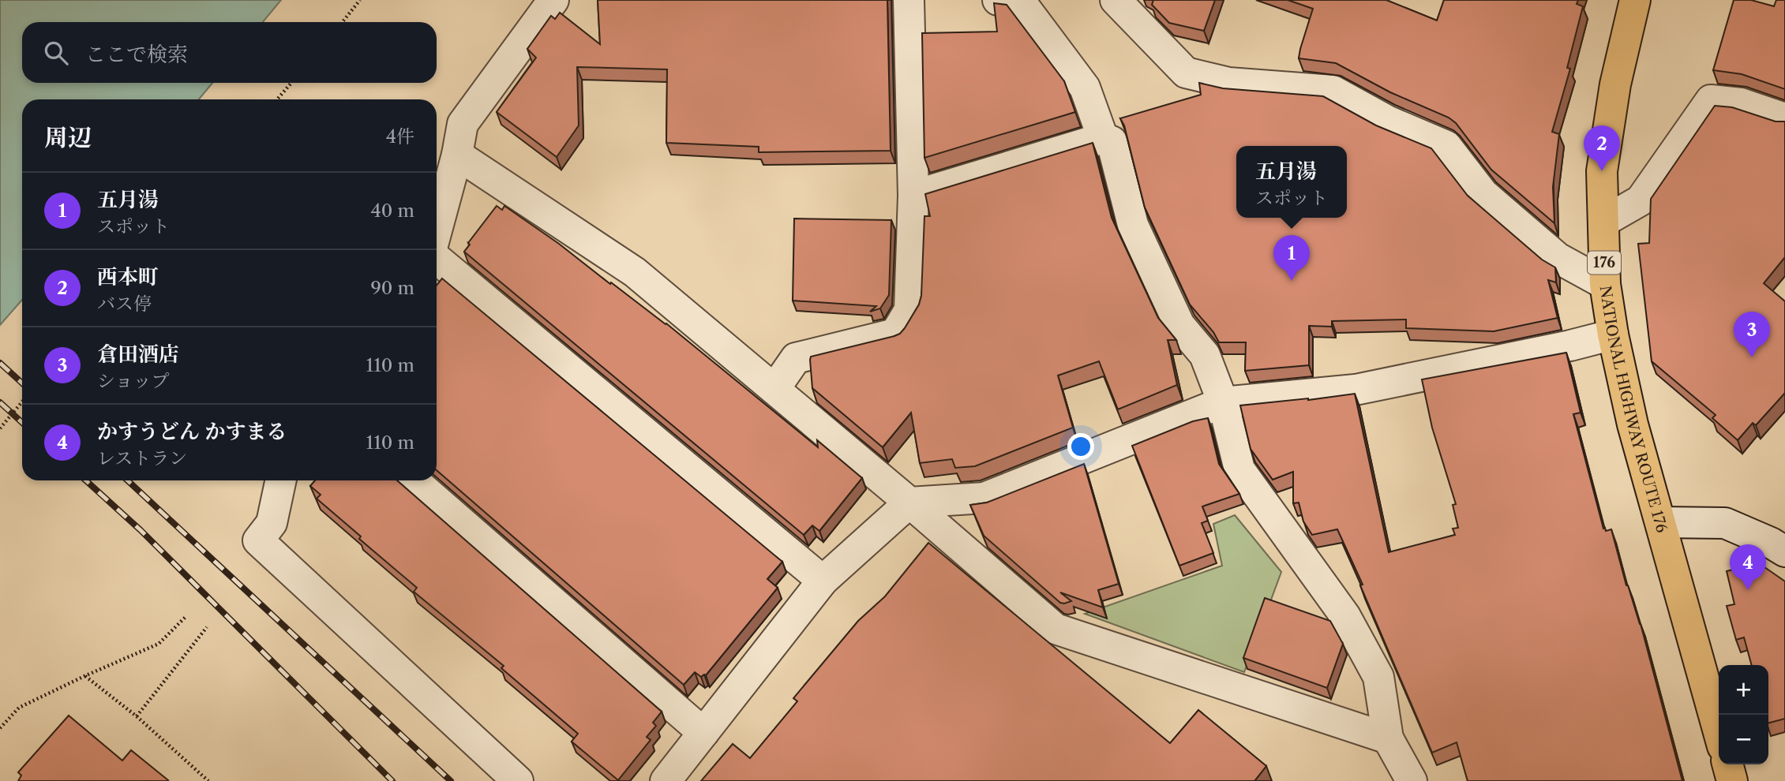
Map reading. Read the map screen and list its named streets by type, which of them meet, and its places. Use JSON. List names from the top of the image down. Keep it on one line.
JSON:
{"streets":{"highway":["176","NATIONAL HIGHWAY ROUTE 176"]},"page":{"search":"ここで検索","heading":["周辺","4件"],"pins":["2","1","3","4"],"popup":["五月湯","スポット"],"list":[{"mark":"1","name":"五月湯","note":"スポット","value":"40 m"},{"mark":"2","name":"西本町","note":"バス停","value":"90 m"},{"mark":"3","name":"倉田酒店","note":"ショップ","value":"110 m"},{"mark":"4","name":"かすうどん かすまる","note":"レストラン","value":"110 m"}],"map_buttons":["+","−"]}}
